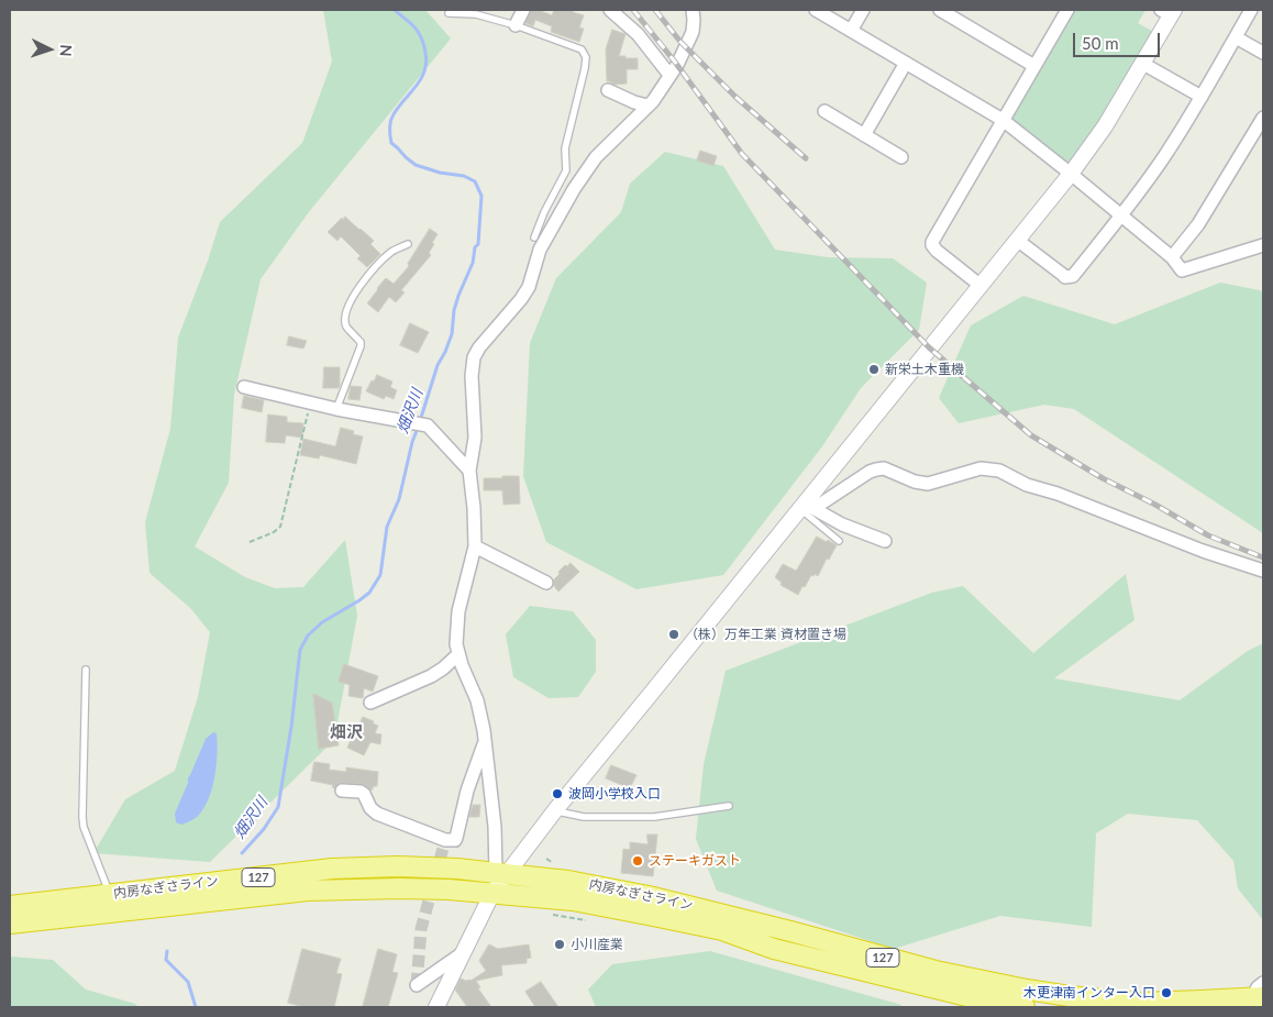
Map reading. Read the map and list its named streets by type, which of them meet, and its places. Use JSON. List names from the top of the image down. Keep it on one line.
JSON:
{"streets":{"highway":["127","内房なぎさライン"]},"districts":["畑沢"],"water":["畑沢川"],"places":["新栄土木重機","（株）万年工業 資材置き場","波岡小学校入口","ステーキガスト","小川産業","木更津南インター入口"],"scale_bar":"50 m","north":"right"}
